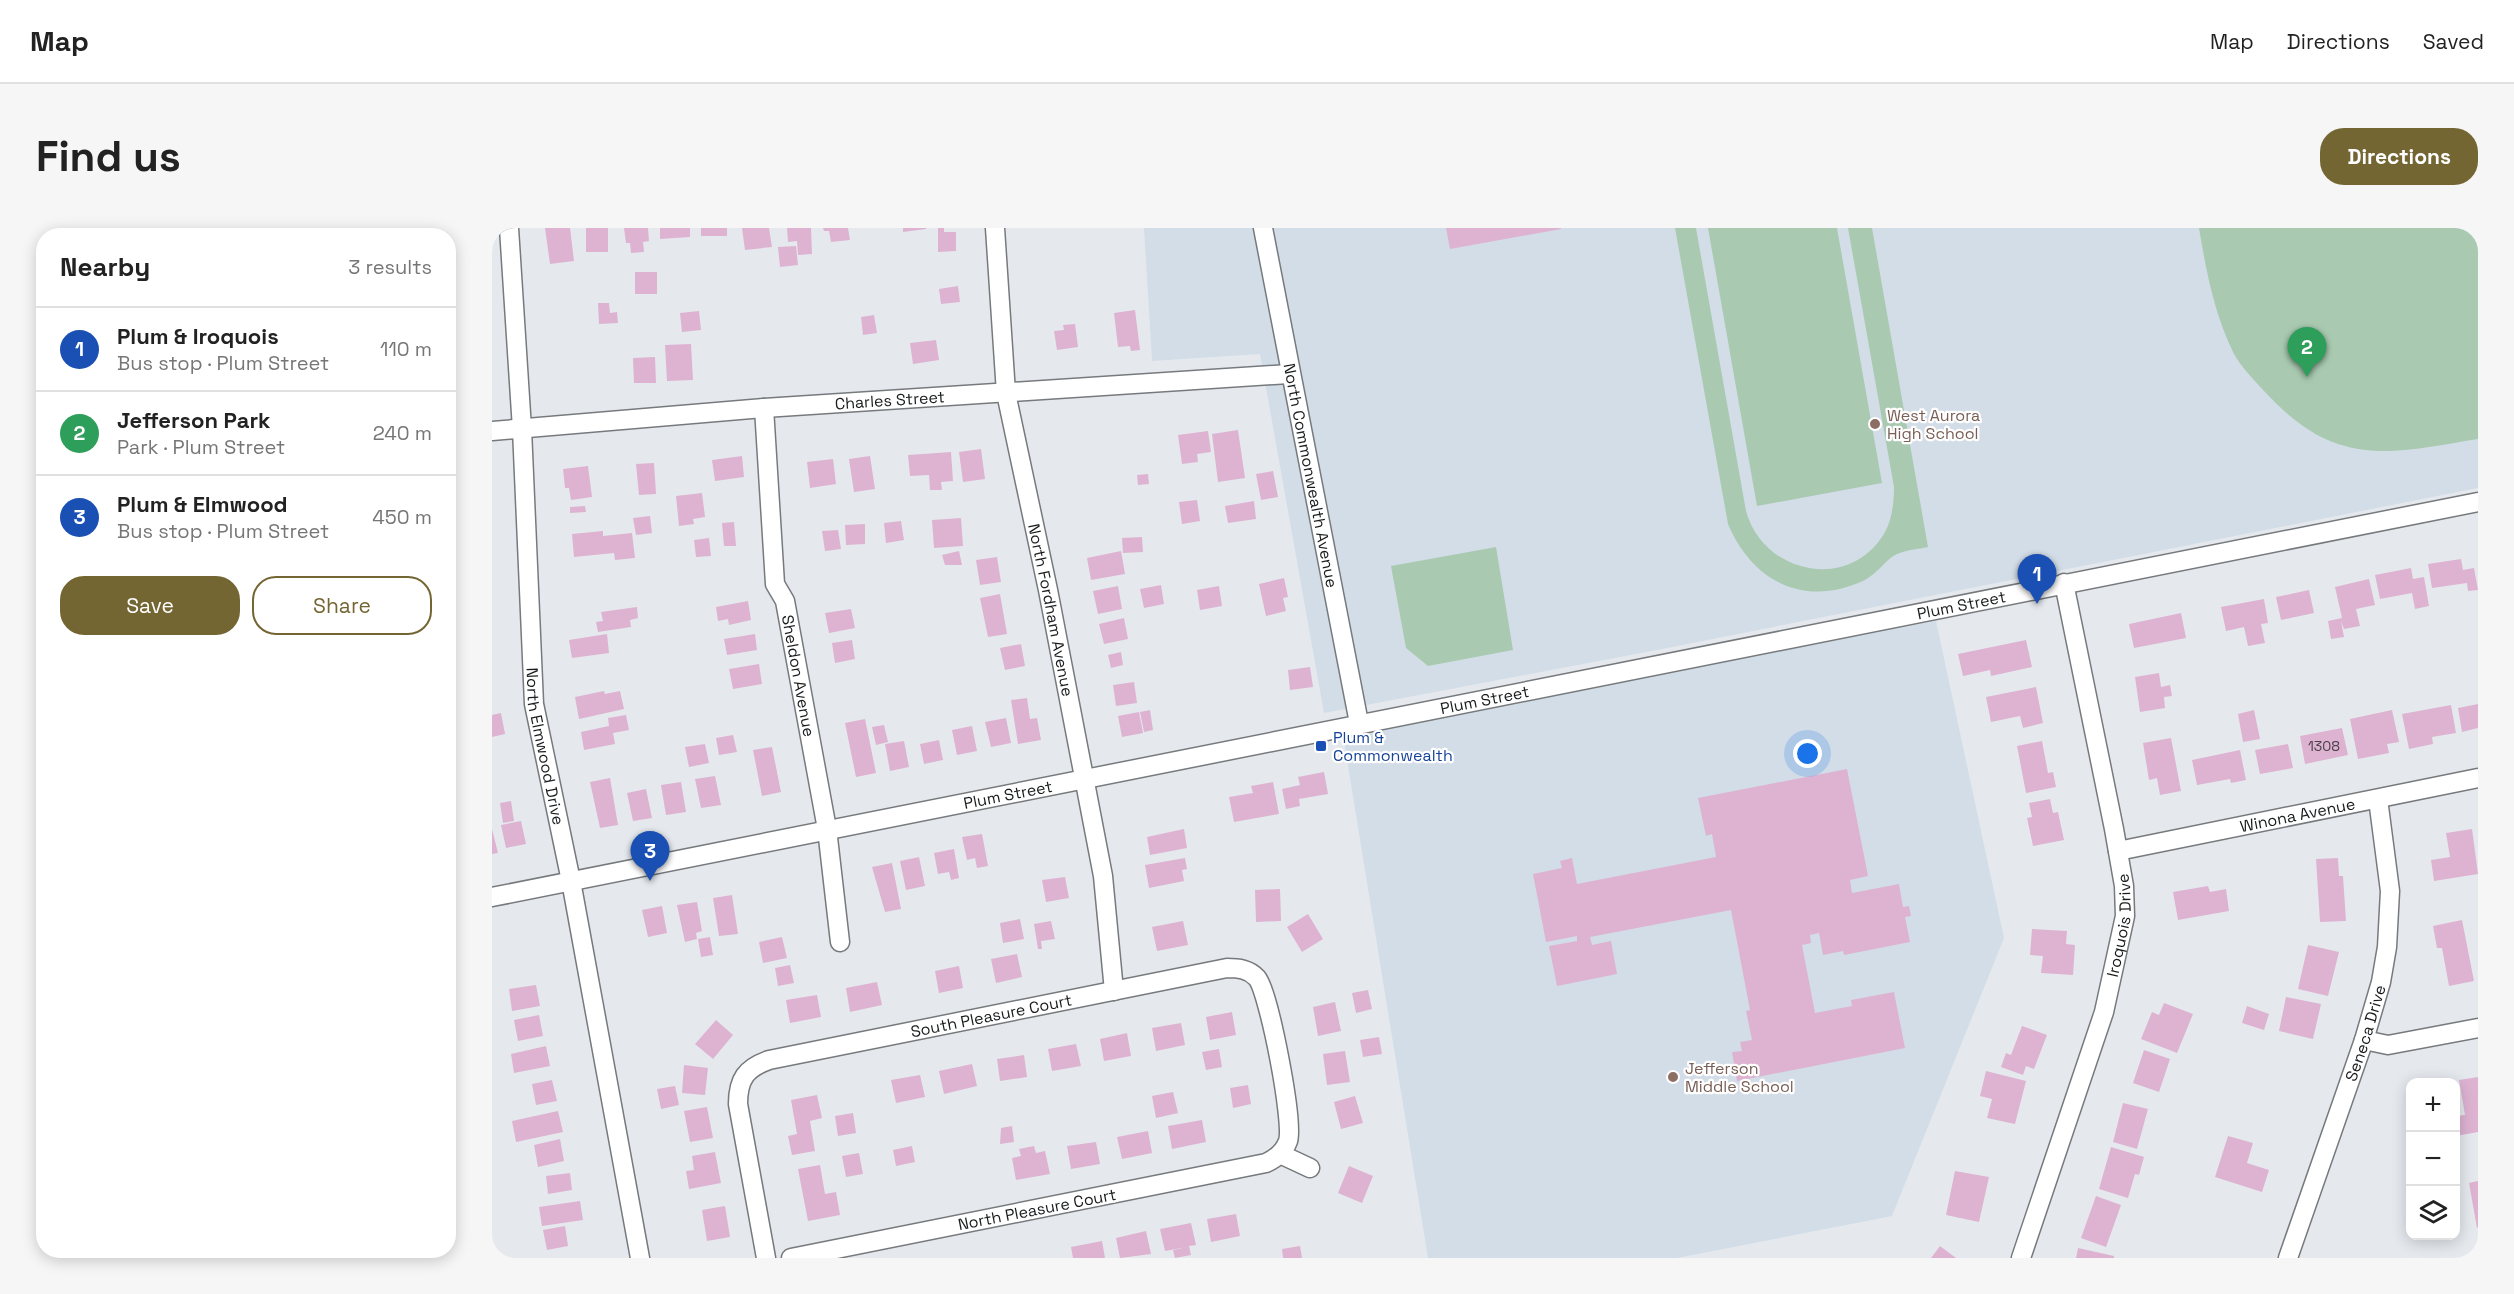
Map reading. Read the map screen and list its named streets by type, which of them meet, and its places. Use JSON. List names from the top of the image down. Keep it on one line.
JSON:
{"streets":{"street":["Charles Street","North Commonwealth Avenue","Plum Street","North Fordham Avenue","Sheldon Avenue","North Elmwood Drive","Winona Avenue","Iroquois Drive","South Pleasure Court","Seneca Drive","North Pleasure Court"]},"crossings":[["Charles Street","North Commonwealth Avenue"],["Charles Street","North Fordham Avenue"],["Charles Street","Sheldon Avenue"],["Charles Street","North Elmwood Drive"],["North Commonwealth Avenue","Plum Street"],["Plum Street","North Fordham Avenue"],["Plum Street","Sheldon Avenue"],["Plum Street","North Elmwood Drive"],["Plum Street","Iroquois Drive"],["North Fordham Avenue","South Pleasure Court"],["Winona Avenue","Iroquois Drive"],["Winona Avenue","Seneca Drive"],["South Pleasure Court","North Pleasure Court"]],"places":{"other":["West Aurora High School","Jefferson Middle School"],"transit":["Plum & Commonwealth"]},"house_numbers":["1308"],"page":{"header":"Map","nav":["Map","Directions","Saved"],"buttons":["Directions",["Save","Share"]],"title":"Find us","heading":["Nearby","3 results"],"list":[{"mark":"1","name":"Plum & Iroquois","note":"Bus stop · Plum Street","value":"110 m"},{"mark":"2","name":"Jefferson Park","note":"Park · Plum Street","value":"240 m"},{"mark":"3","name":"Plum & Elmwood","note":"Bus stop · Plum Street","value":"450 m"}],"pins":["2","1","3"],"map_buttons":["+","−"]}}
